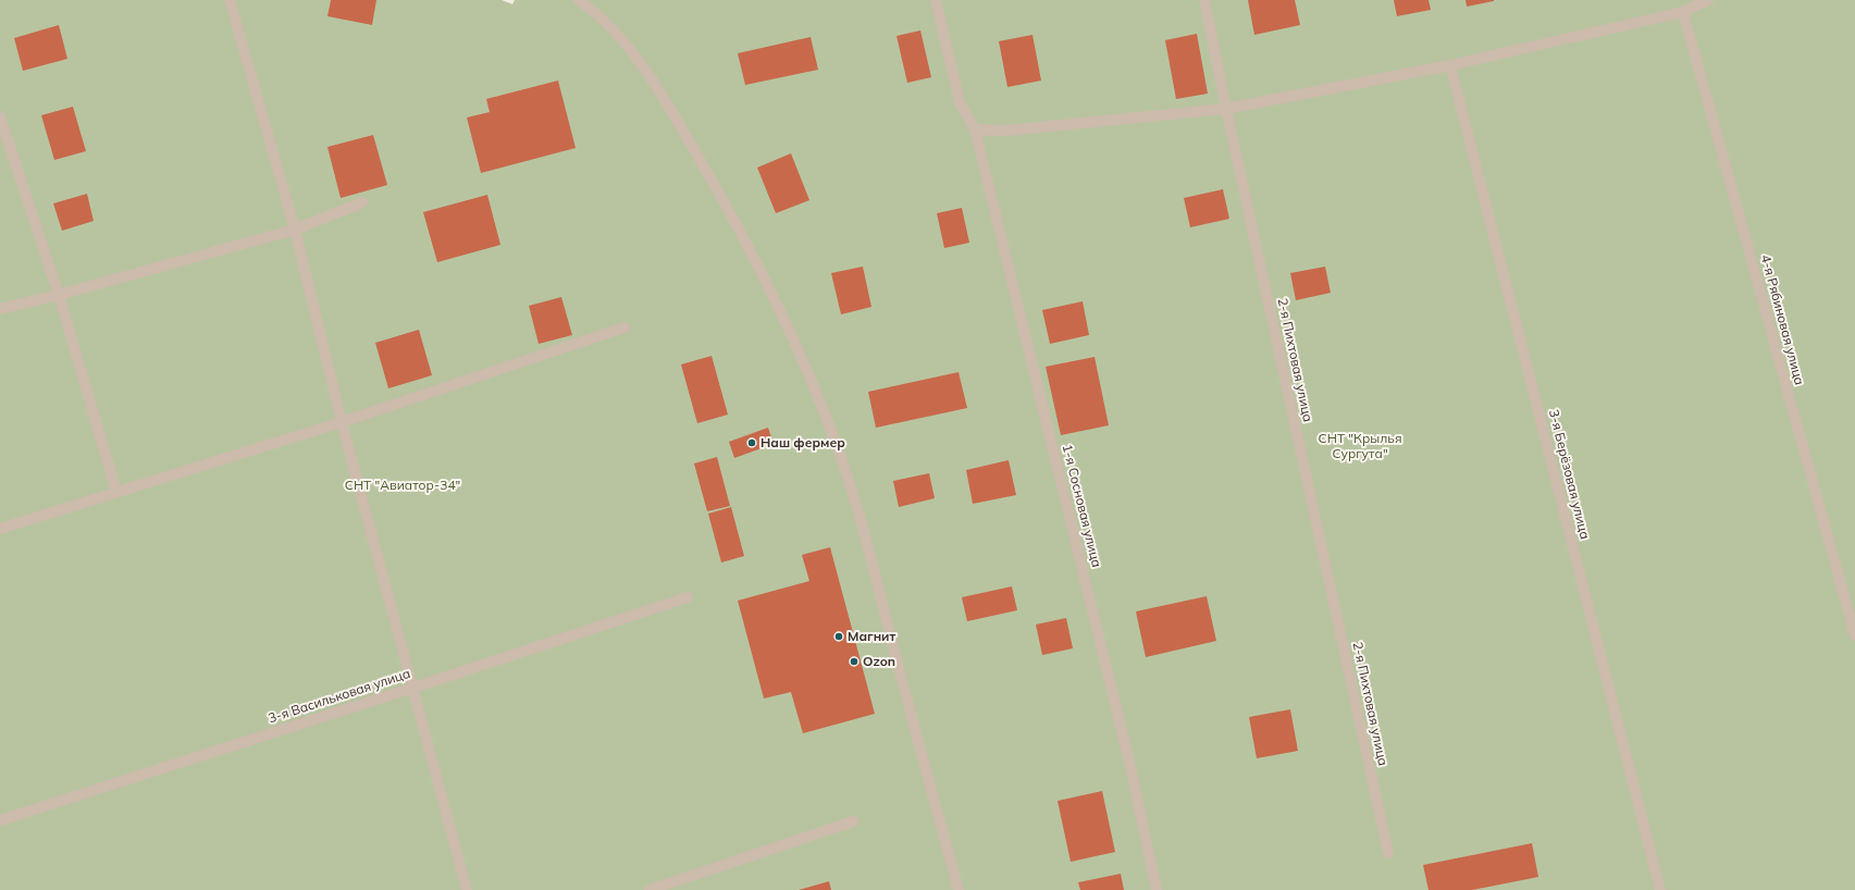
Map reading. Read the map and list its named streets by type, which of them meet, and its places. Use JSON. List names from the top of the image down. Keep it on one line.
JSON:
{"streets":{"street":["4-я Рябиновая улица","2-я Пихтовая улица","3-я Берёзовая улица","1-я Сосновая улица","3-я Васильковая улица"]},"parks":["CНТ \"Крылья Сургута\"","СНТ \"Авиатор-34\""],"places":["Наш фермер","Магнит","Ozon"]}
